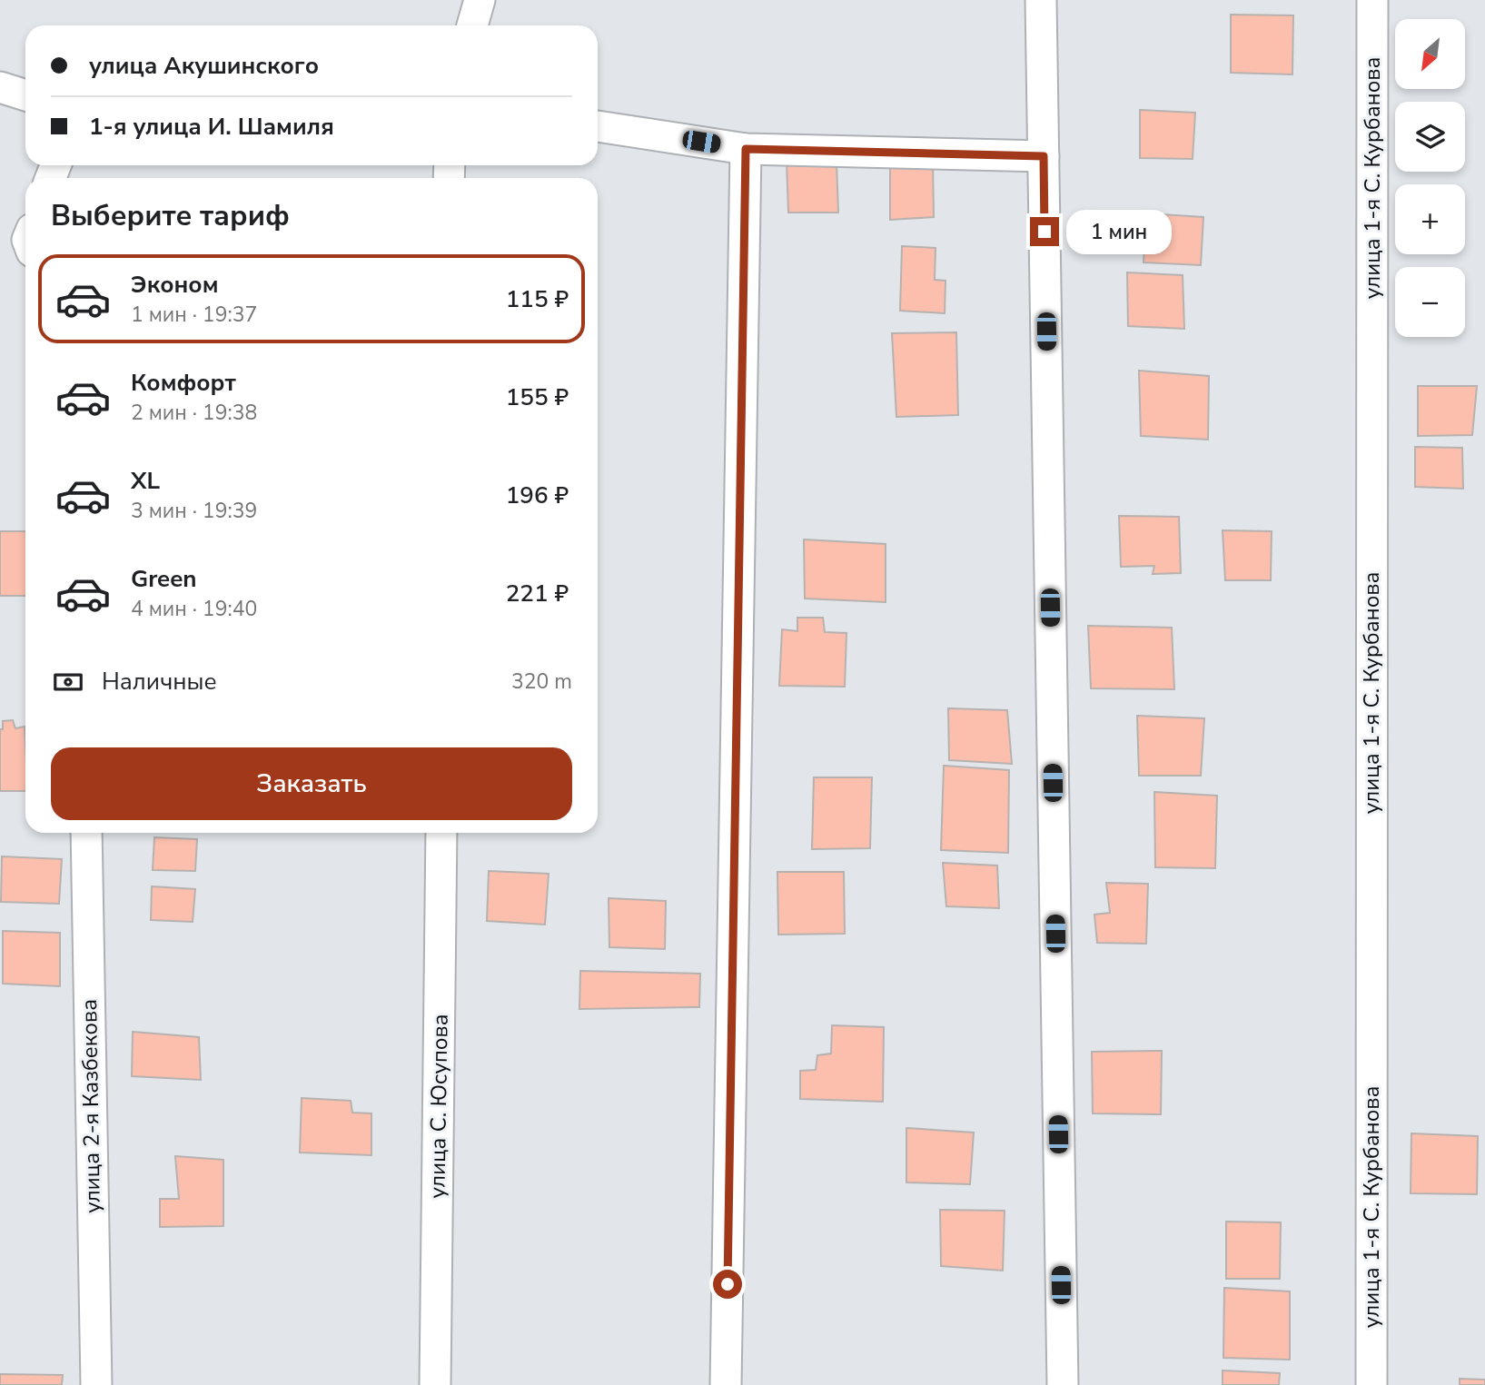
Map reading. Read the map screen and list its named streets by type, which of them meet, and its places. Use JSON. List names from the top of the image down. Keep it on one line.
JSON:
{"streets":{"street":["улица 1-я С. Курбанова","улица 2-я Казбекова","улица С. Юсупова"]},"north":"bottom left","page":{"map_buttons":["+","−"],"banner":["улица Акушинского","1-я улица И. Шамиля"],"heading":"Выберите тариф","bubble":"1 мин","list":[{"name":"Эконом","note":"1 мин · 19:37","value":"115 ₽"},{"name":"Комфорт","note":"2 мин · 19:38","value":"155 ₽"},{"name":"XL","note":"3 мин · 19:39","value":"196 ₽"},{"name":"Green","note":"4 мин · 19:40","value":"221 ₽"}],"pay":["Наличные","320 m"],"buttons":"Заказать"}}
